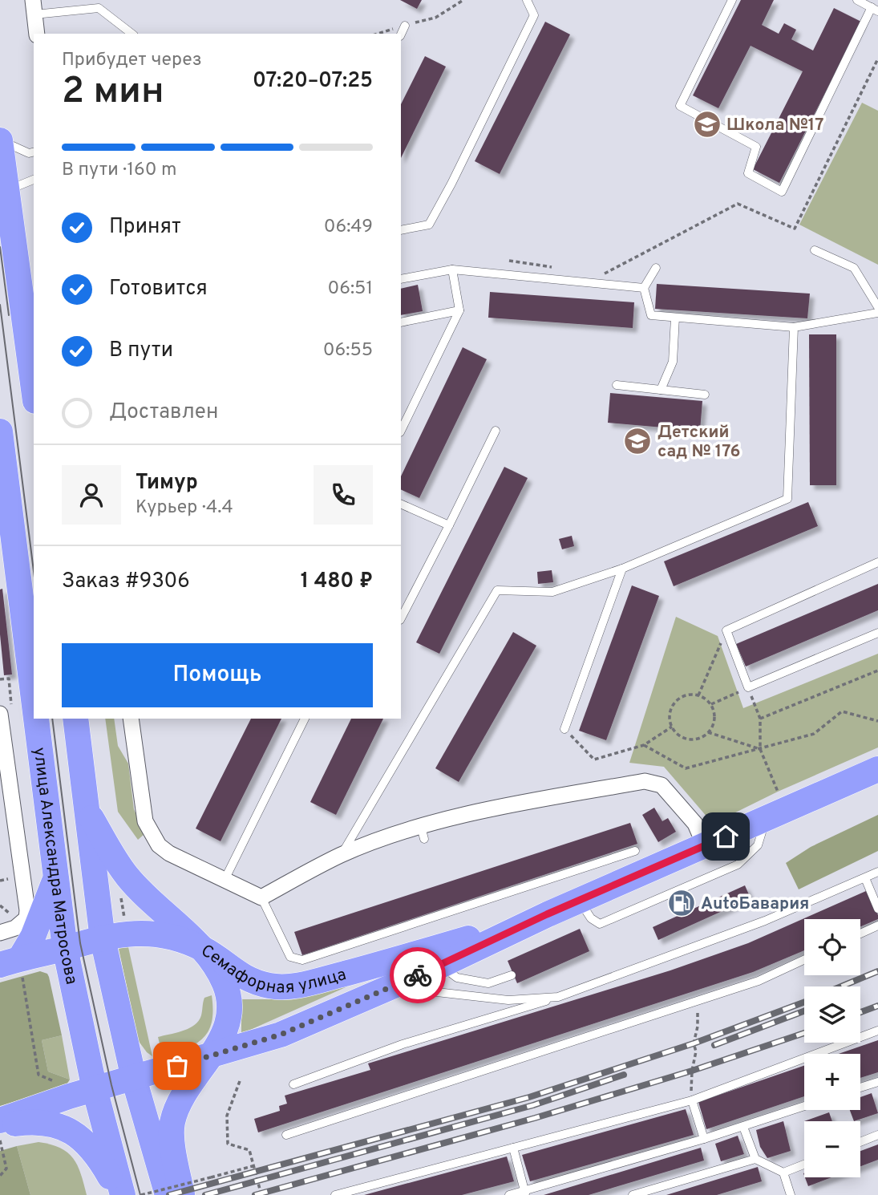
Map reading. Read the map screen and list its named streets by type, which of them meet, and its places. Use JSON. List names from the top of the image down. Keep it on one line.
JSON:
{"streets":{"highway":["улица Александра Матросова","Семафорная улица"]},"crossings":[["улица Александра Матросова","Семафорная улица"]],"places":{"school or university":["Школа №17","Детский сад № 176"],"fuel station":["AutoБавария"]},"page":{"heading":["2 мин","Прибудет через","07:20–07:25"],"panel":["Тимур","Курьер · 4.4","Заказ #9306","1 480 ₽"],"bar":"В пути · 160 m","list":[["Принят","06:49"],["Готовится","06:51"],["В пути","06:55"],"Доставлен"],"buttons":"Помощь","map_buttons":["+","−"]}}
